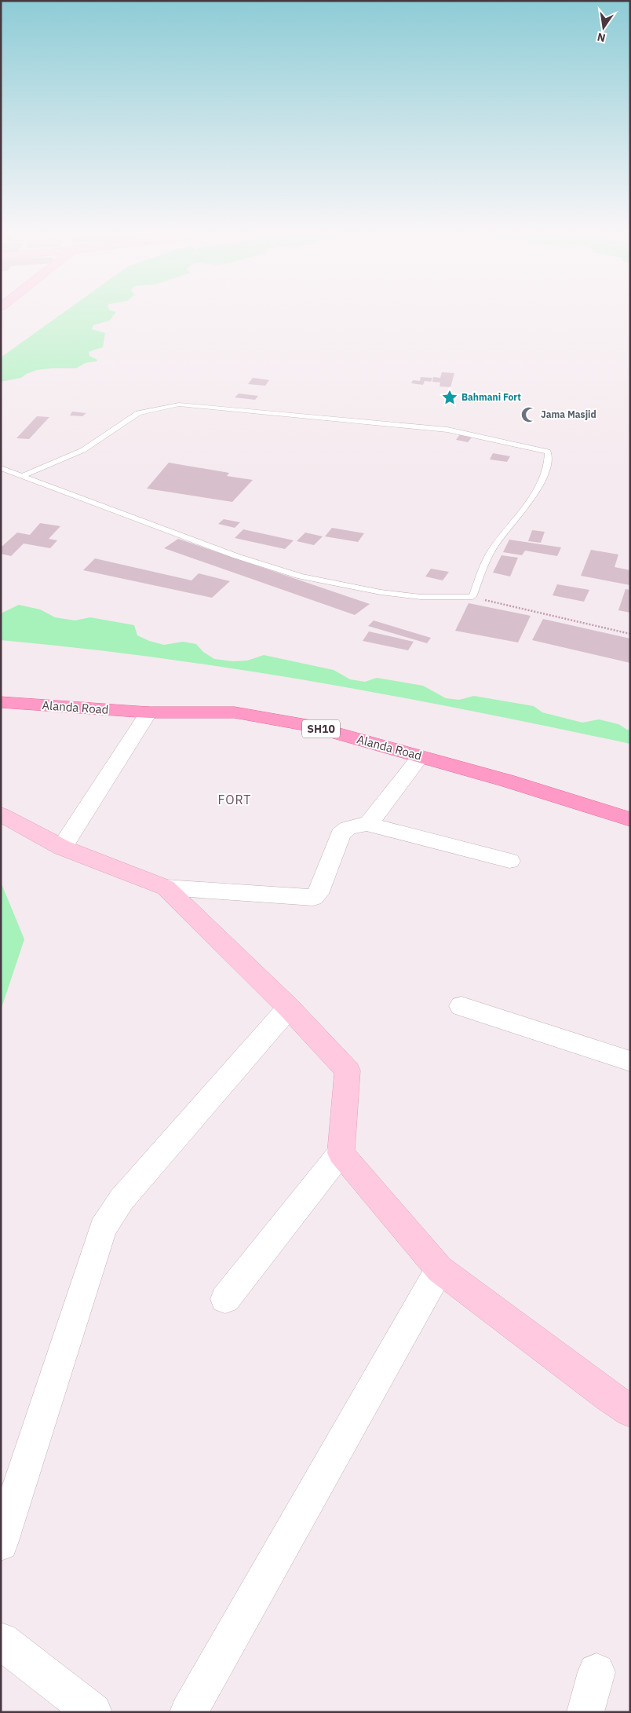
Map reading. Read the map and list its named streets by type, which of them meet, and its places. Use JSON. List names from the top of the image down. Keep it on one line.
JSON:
{"streets":{"main road":["Alanda Road","SH10"]},"districts":["FORT"],"places":{"place":["Bahmani Fort"],"mosque":["Jama Masjid"]},"north":"bottom"}
